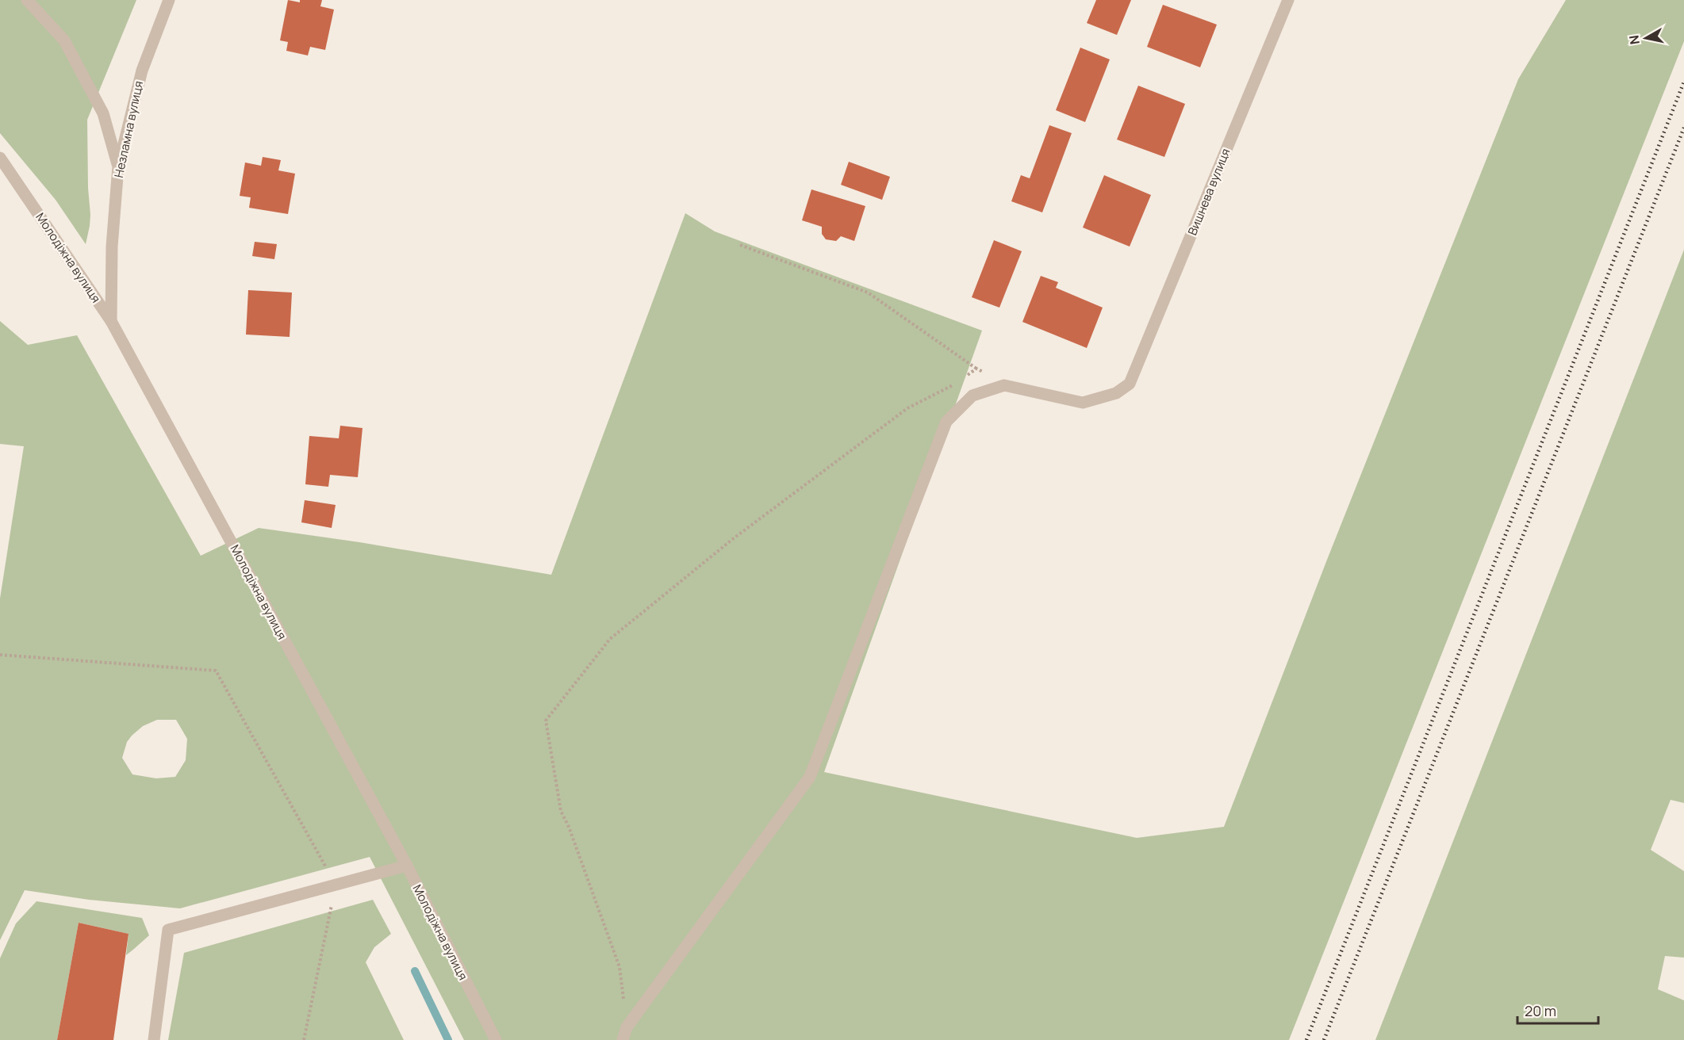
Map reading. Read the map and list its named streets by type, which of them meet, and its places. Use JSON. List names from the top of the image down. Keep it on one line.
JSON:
{"streets":{"street":["Незламна вулиця","Вишнева вулиця","Молодіжна вулиця"]},"crossings":[["Незламна вулиця","Молодіжна вулиця"]],"scale_bar":"20 m","north":"left"}
